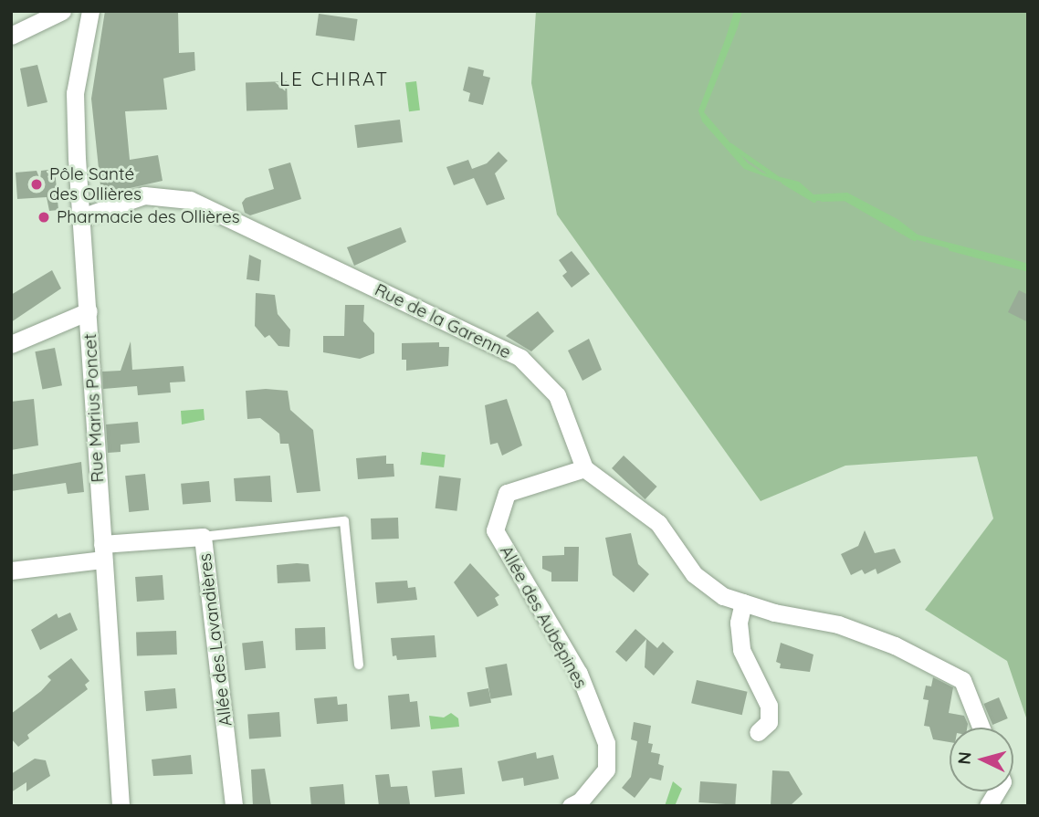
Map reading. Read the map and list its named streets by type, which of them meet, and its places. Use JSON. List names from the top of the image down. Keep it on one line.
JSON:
{"streets":{"street":["Rue de la Garenne","Rue Marius Poncet","Allée des Aubépines","Allée des Lavandières"]},"crossings":[["Rue de la Garenne","Rue Marius Poncet"],["Rue de la Garenne","Allée des Aubépines"],["Rue Marius Poncet","Allée des Lavandières"]],"districts":["LE CHIRAT"],"places":["Pôle Santé des Ollières","Pharmacie des Ollières"],"north":"left"}
